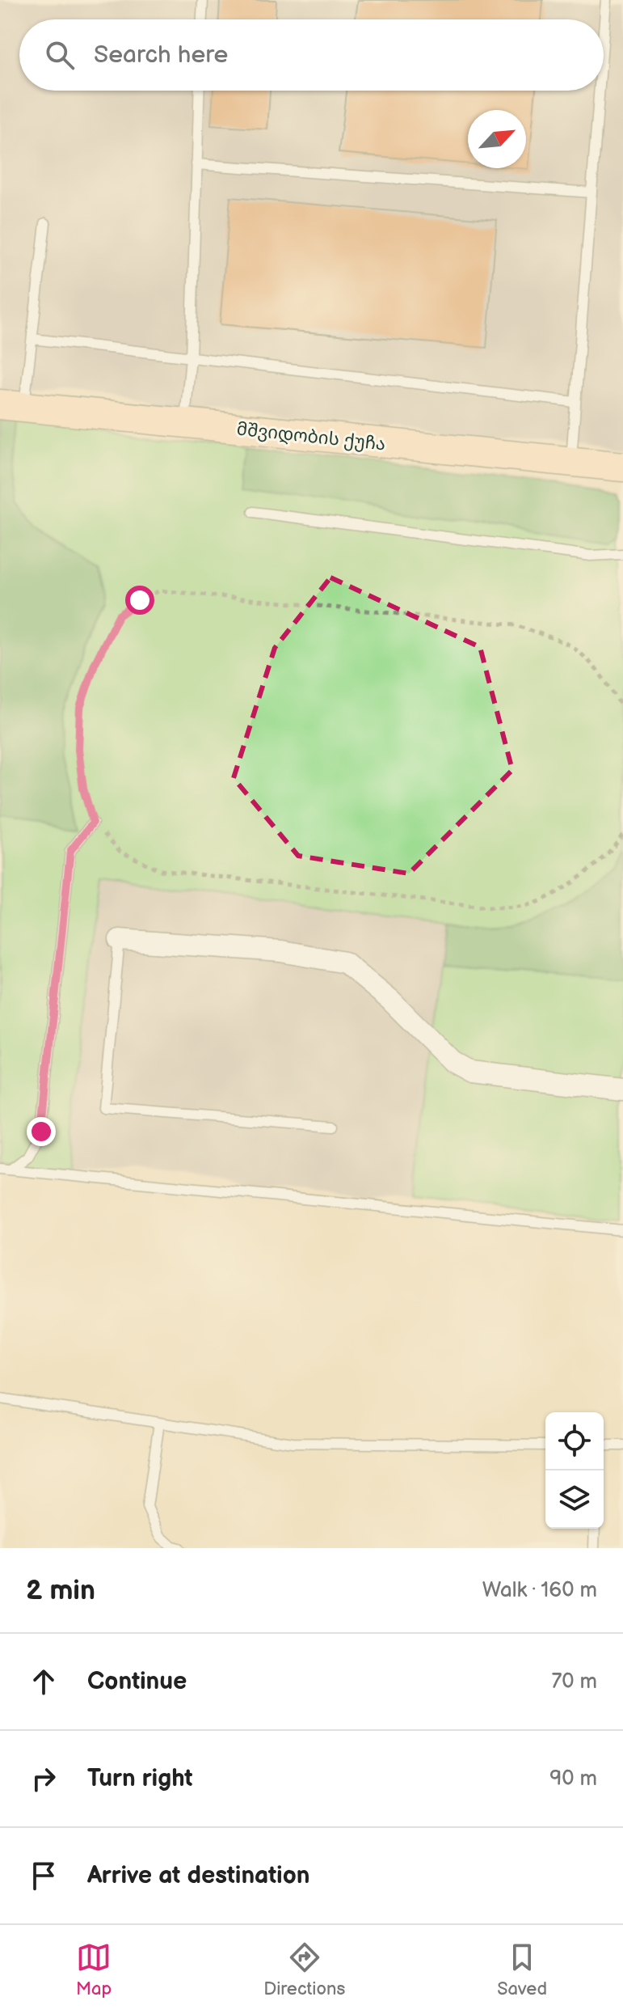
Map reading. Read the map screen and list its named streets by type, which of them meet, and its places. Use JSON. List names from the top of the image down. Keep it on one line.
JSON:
{"streets":{"street":["მშვიდობის ქუჩა"]},"north":"top right","page":{"search":"Search here","heading":["2 min","Walk · 160 m"],"list":[["Continue","70 m"],["Turn right","90 m"],"Arrive at destination"],"nav":["Map","Directions","Saved"]}}
